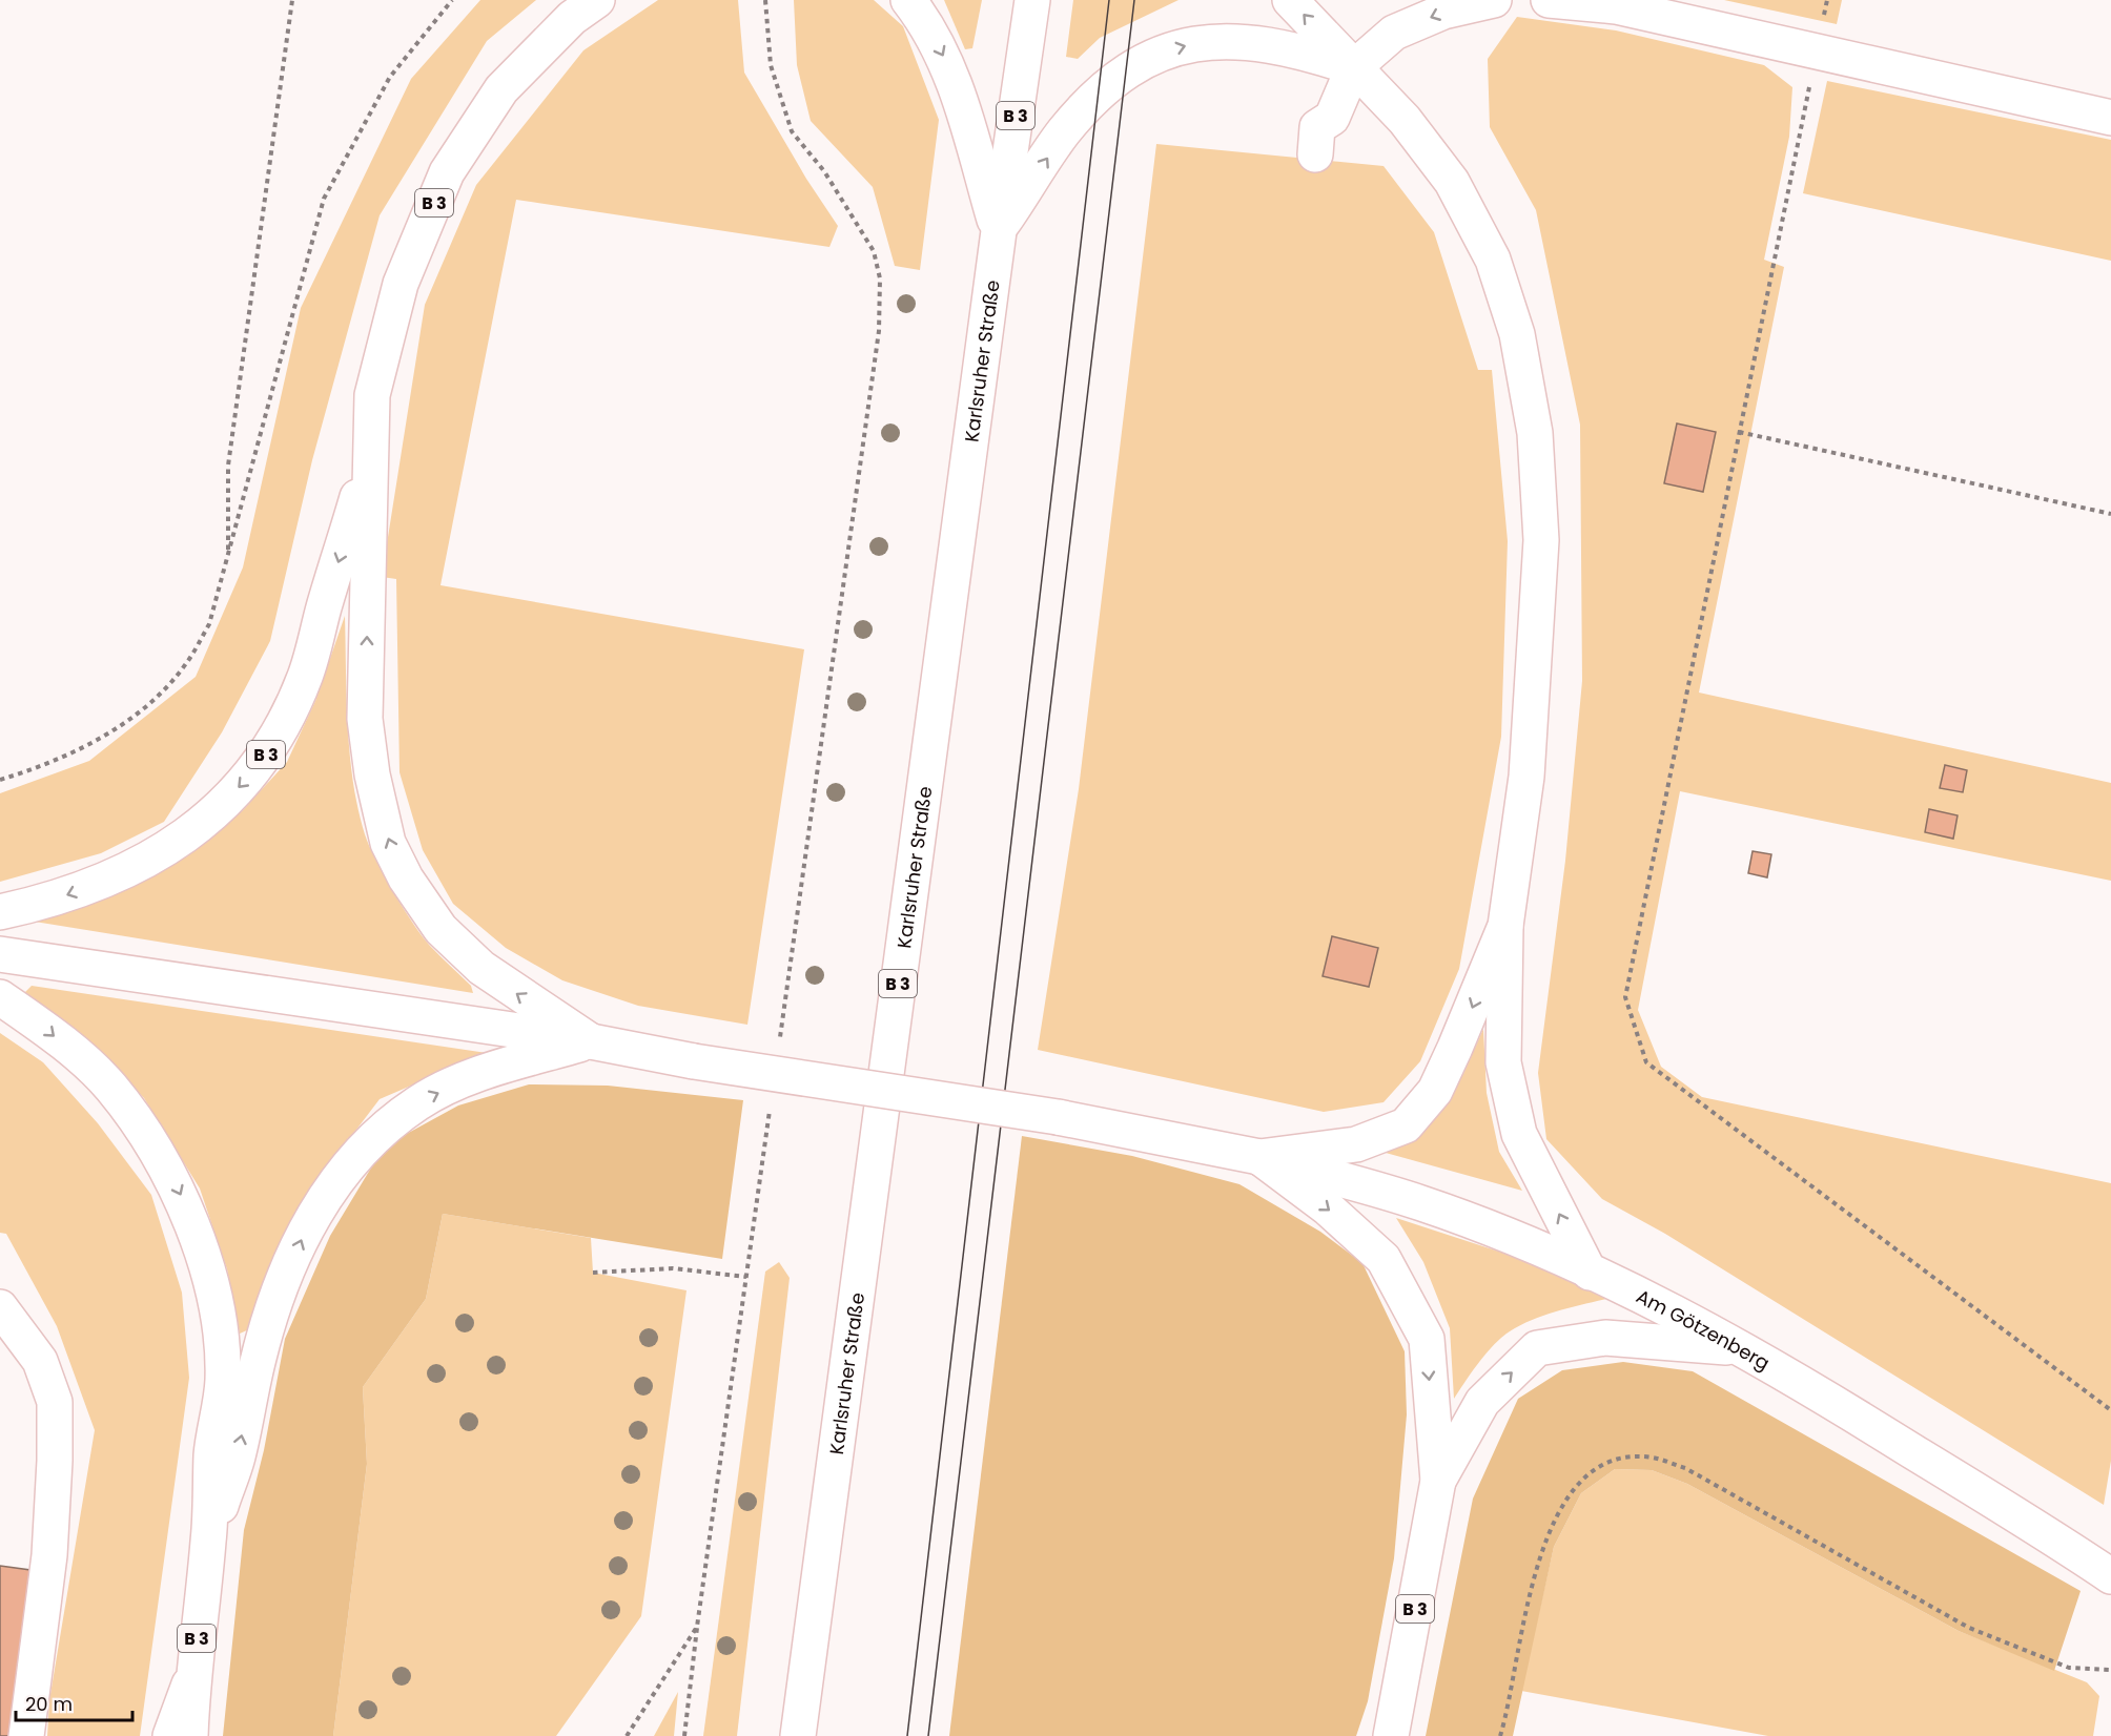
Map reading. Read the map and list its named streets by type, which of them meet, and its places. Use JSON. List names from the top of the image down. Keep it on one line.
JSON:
{"streets":{"main road":["B 3","Karlsruher Straße","Am Götzenberg"]},"scale_bar":"20 m"}
